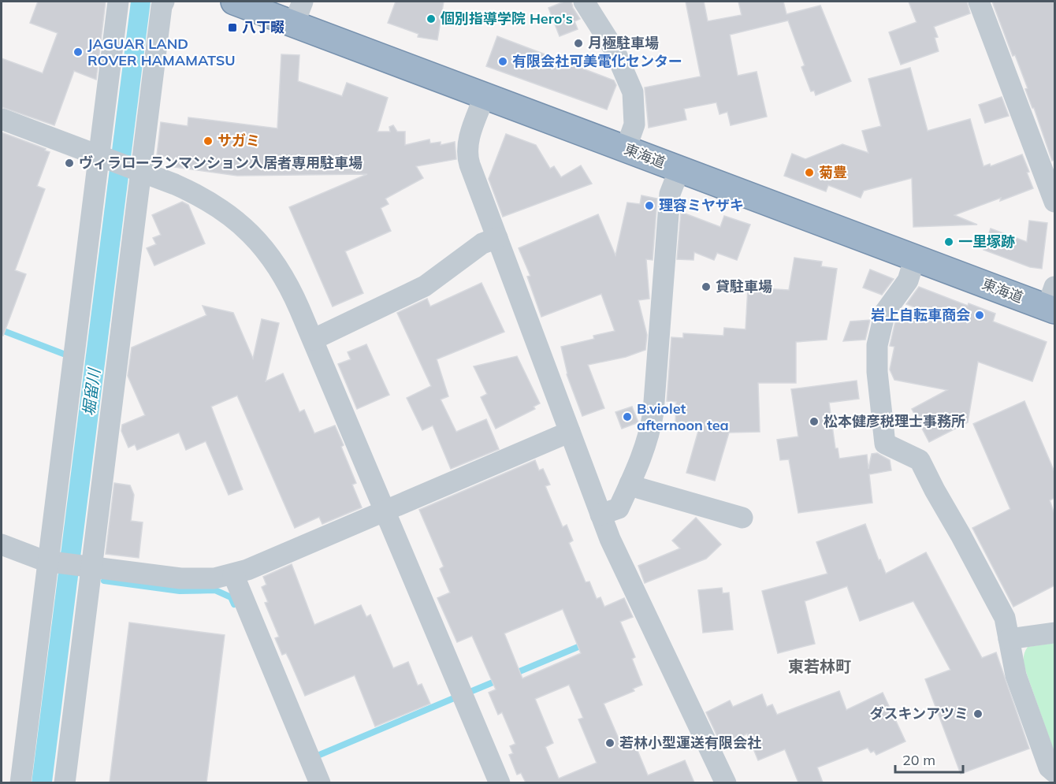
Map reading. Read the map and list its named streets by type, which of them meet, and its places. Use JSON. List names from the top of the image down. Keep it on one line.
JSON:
{"streets":{"highway":["東海道"]},"districts":["東若林町"],"water":["堀留川"],"places":{"other":["個別指導学院 Hero's","月極駐車場","JAGUAR LAND ROVER HAMAMATSU","有限会社可美電化センター","サガミ","ヴィラローランマンション入居者専用駐車場","菊豊","理容ミヤザキ","一里塚跡","貸駐車場","岩上自転車商会","B.violet afternoon tea","松本健彦税理士事務所","ダスキンアツミ","若林小型運送有限会社"],"transit":["八丁畷"]},"scale_bar":"20 m"}
